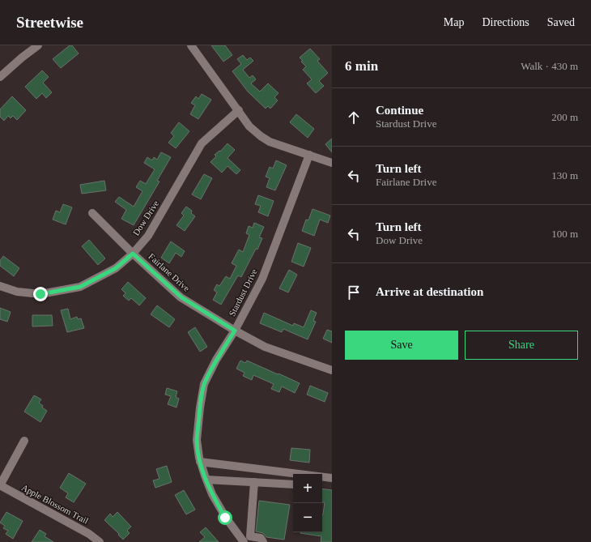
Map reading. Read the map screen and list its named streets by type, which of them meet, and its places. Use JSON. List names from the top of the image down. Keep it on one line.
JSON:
{"streets":{"street":["Dow Drive","Fairlane Drive","Stardust Drive","Apple Blossom Trail"]},"crossings":[["Dow Drive","Fairlane Drive"],["Fairlane Drive","Stardust Drive"]],"page":{"header":"Streetwise","nav":["Map","Directions","Saved"],"heading":["6 min","Walk · 430 m"],"list":[["Continue","Stardust Drive","200 m"],["Turn left","Fairlane Drive","130 m"],["Turn left","Dow Drive","100 m"],"Arrive at destination"],"buttons":["Save","Share"],"map_buttons":["+","−"]}}
